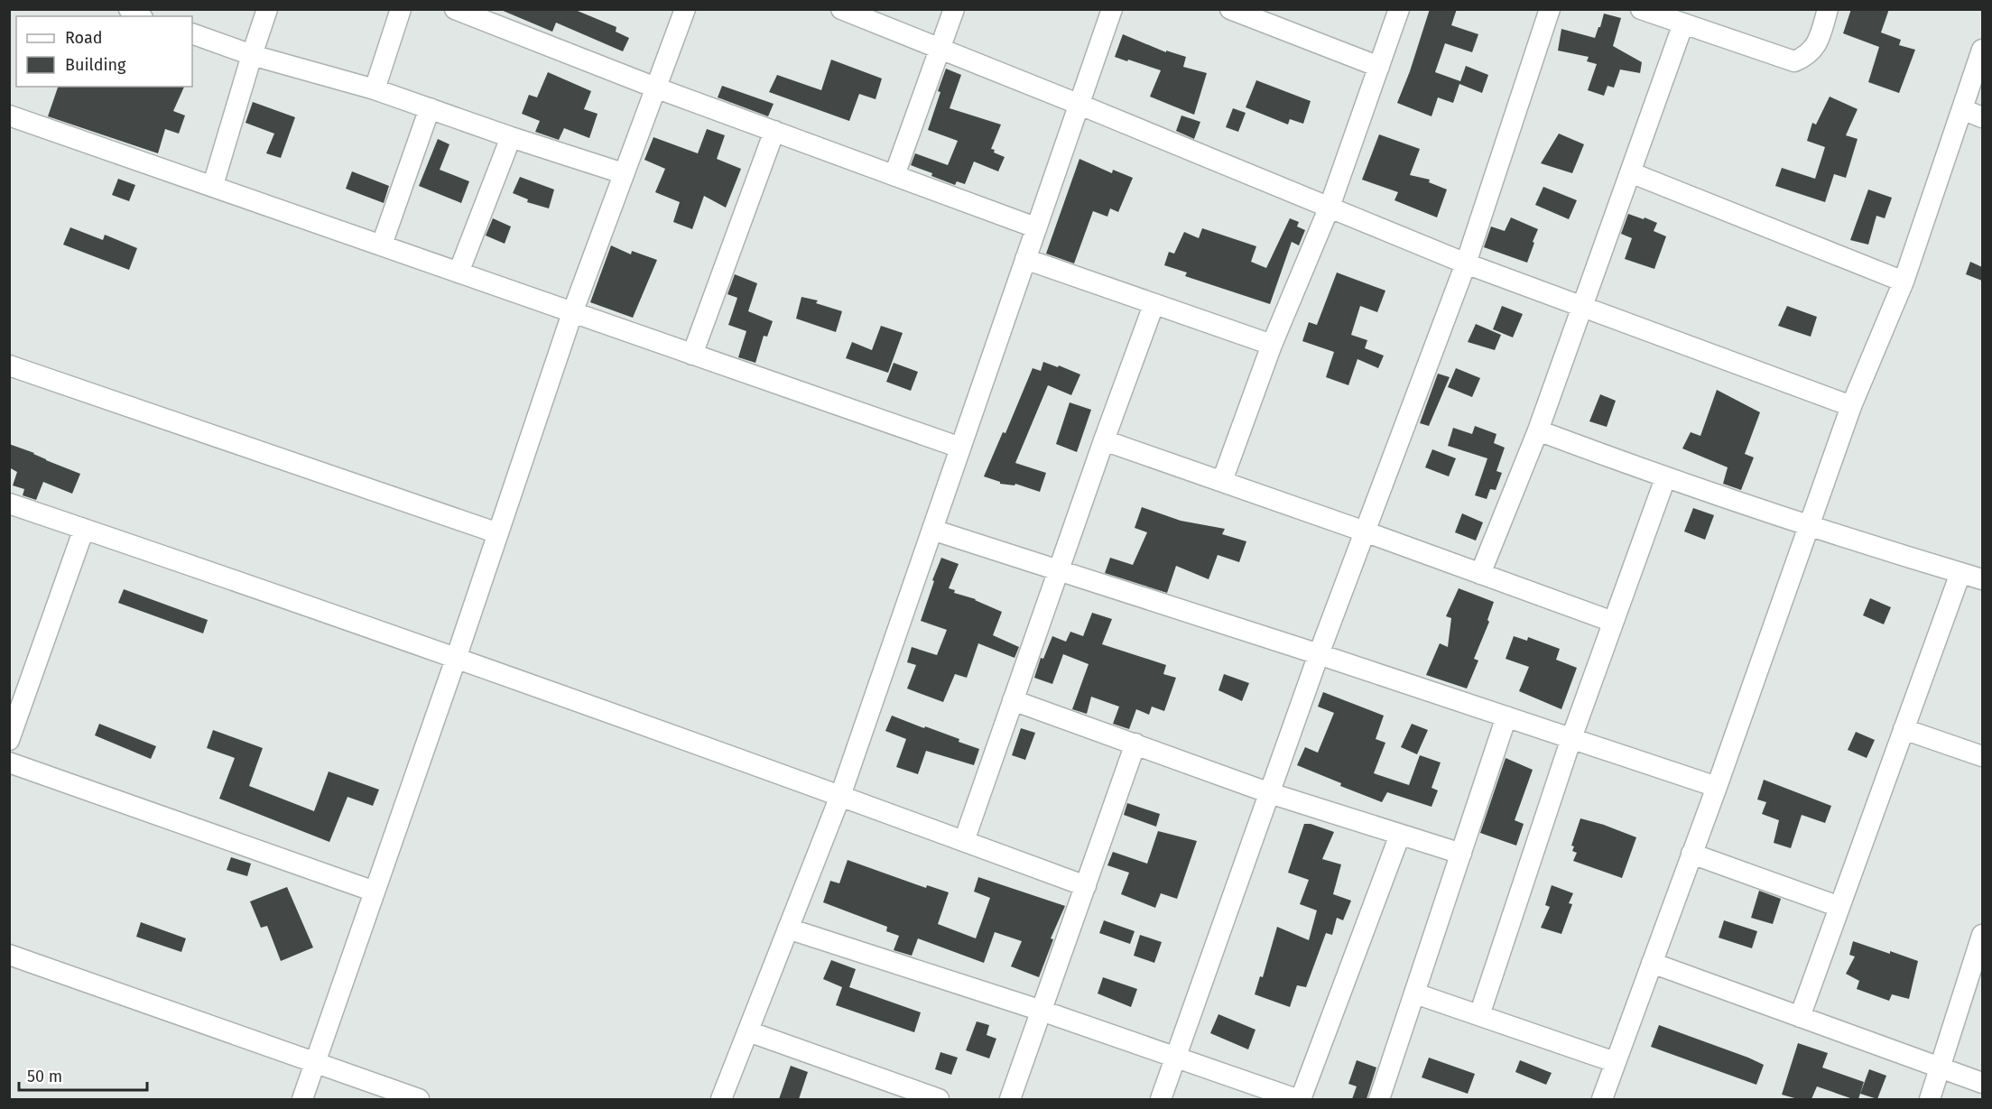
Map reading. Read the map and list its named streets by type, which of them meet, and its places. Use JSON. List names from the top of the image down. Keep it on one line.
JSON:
{"legend":["Road","Building"],"scale_bar":"50 m"}
